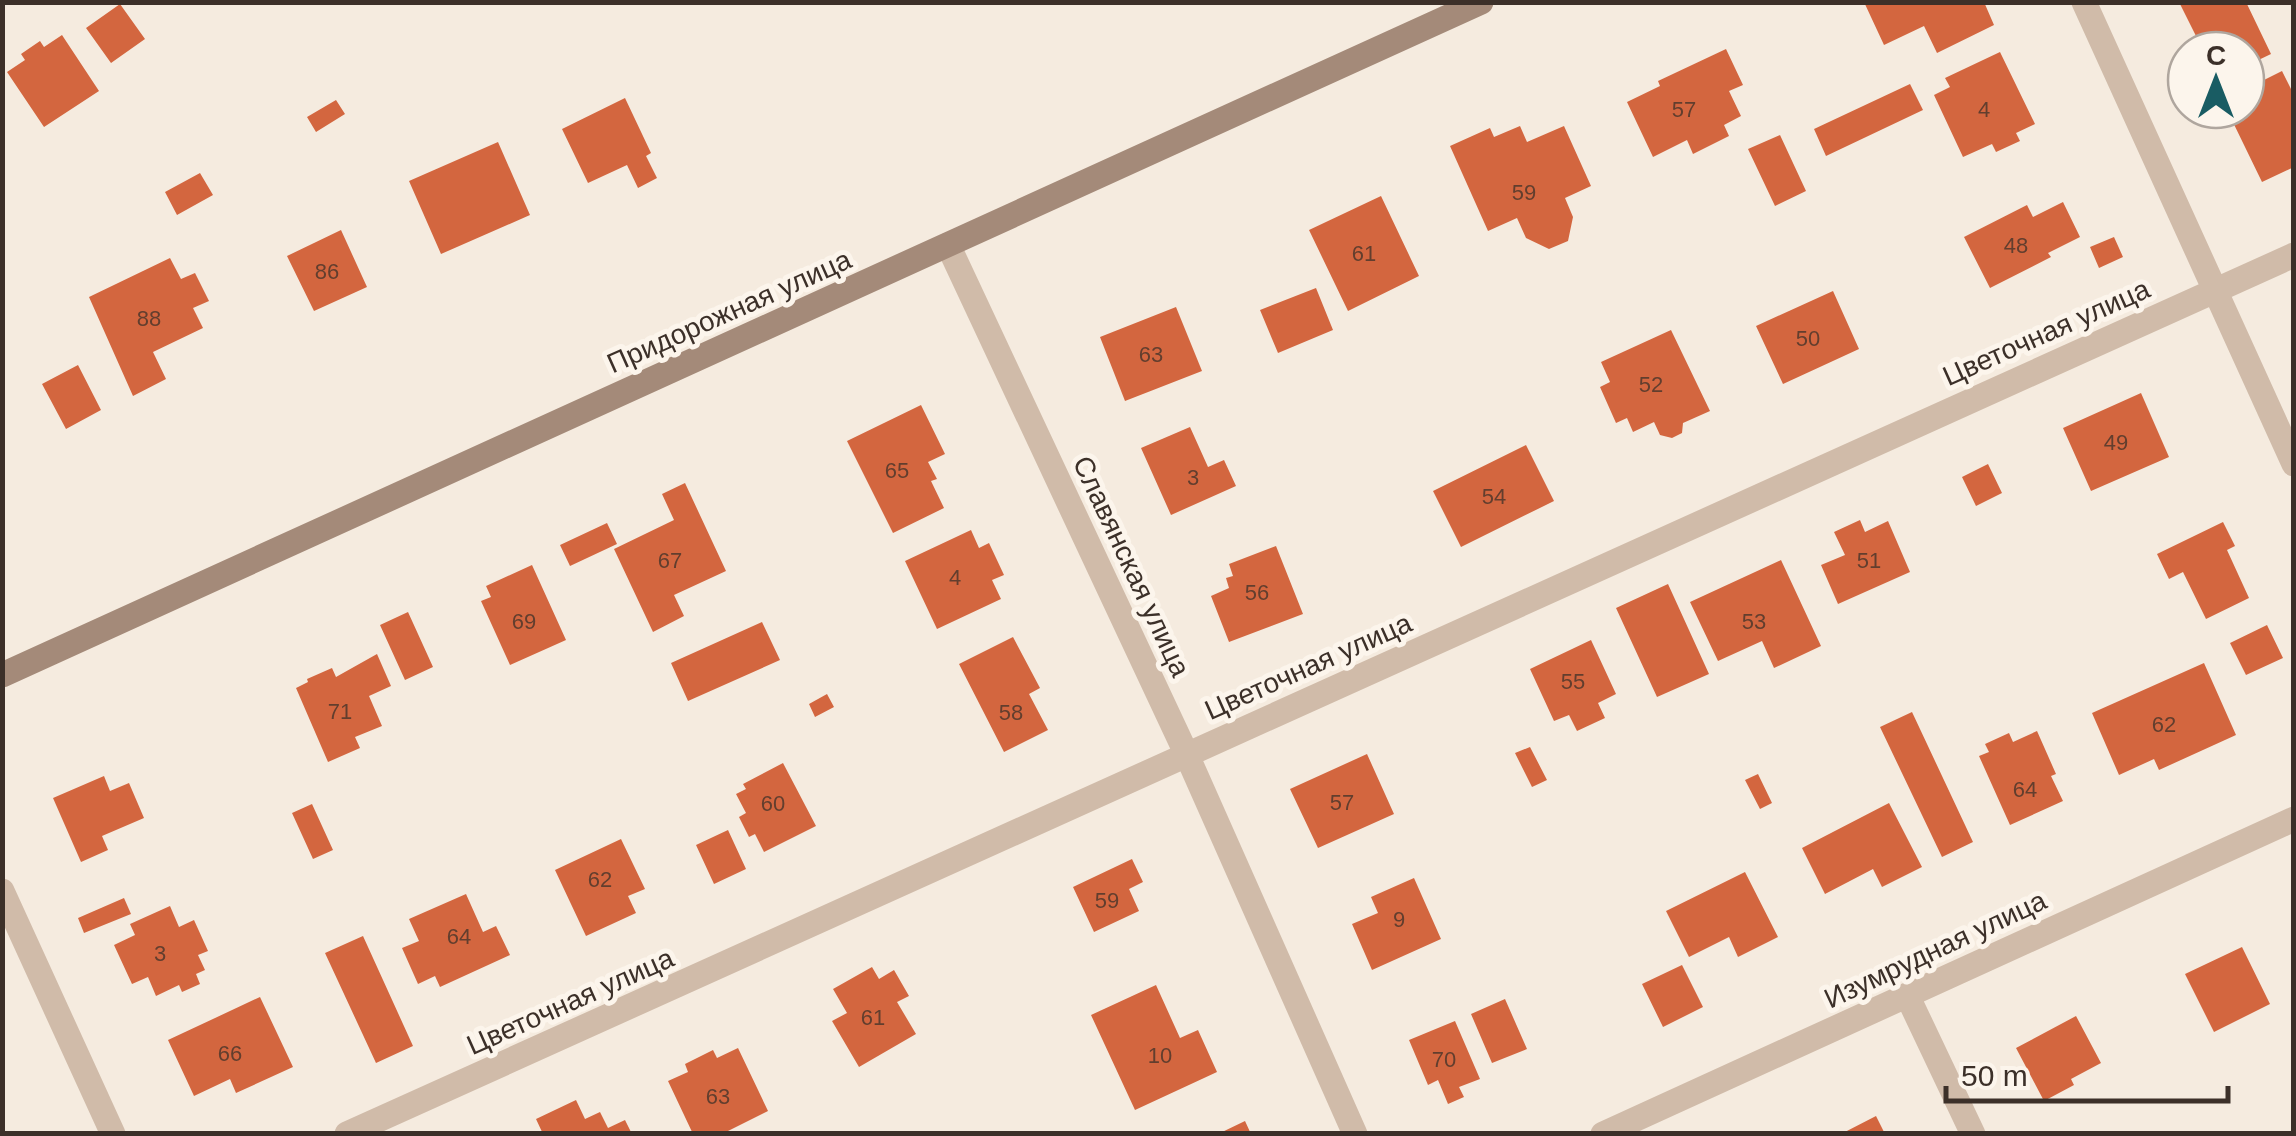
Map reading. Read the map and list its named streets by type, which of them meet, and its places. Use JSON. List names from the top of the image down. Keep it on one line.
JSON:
{"streets":{"street":["Придорожная улица","Цветочная улица","Славянская улица","Изумрудная улица"]},"crossings":[["Придорожная улица","Славянская улица"],["Цветочная улица","Славянская улица"]],"house_numbers":["57","4","59","48","61","86","88","50","63","52","49","65","3","54","67","51","4","56","69","53","55","71","58","62","64","57","60","62","59","9","64","3","61","66","10","70","63"],"scale_bar":"50 m","north":"top"}
